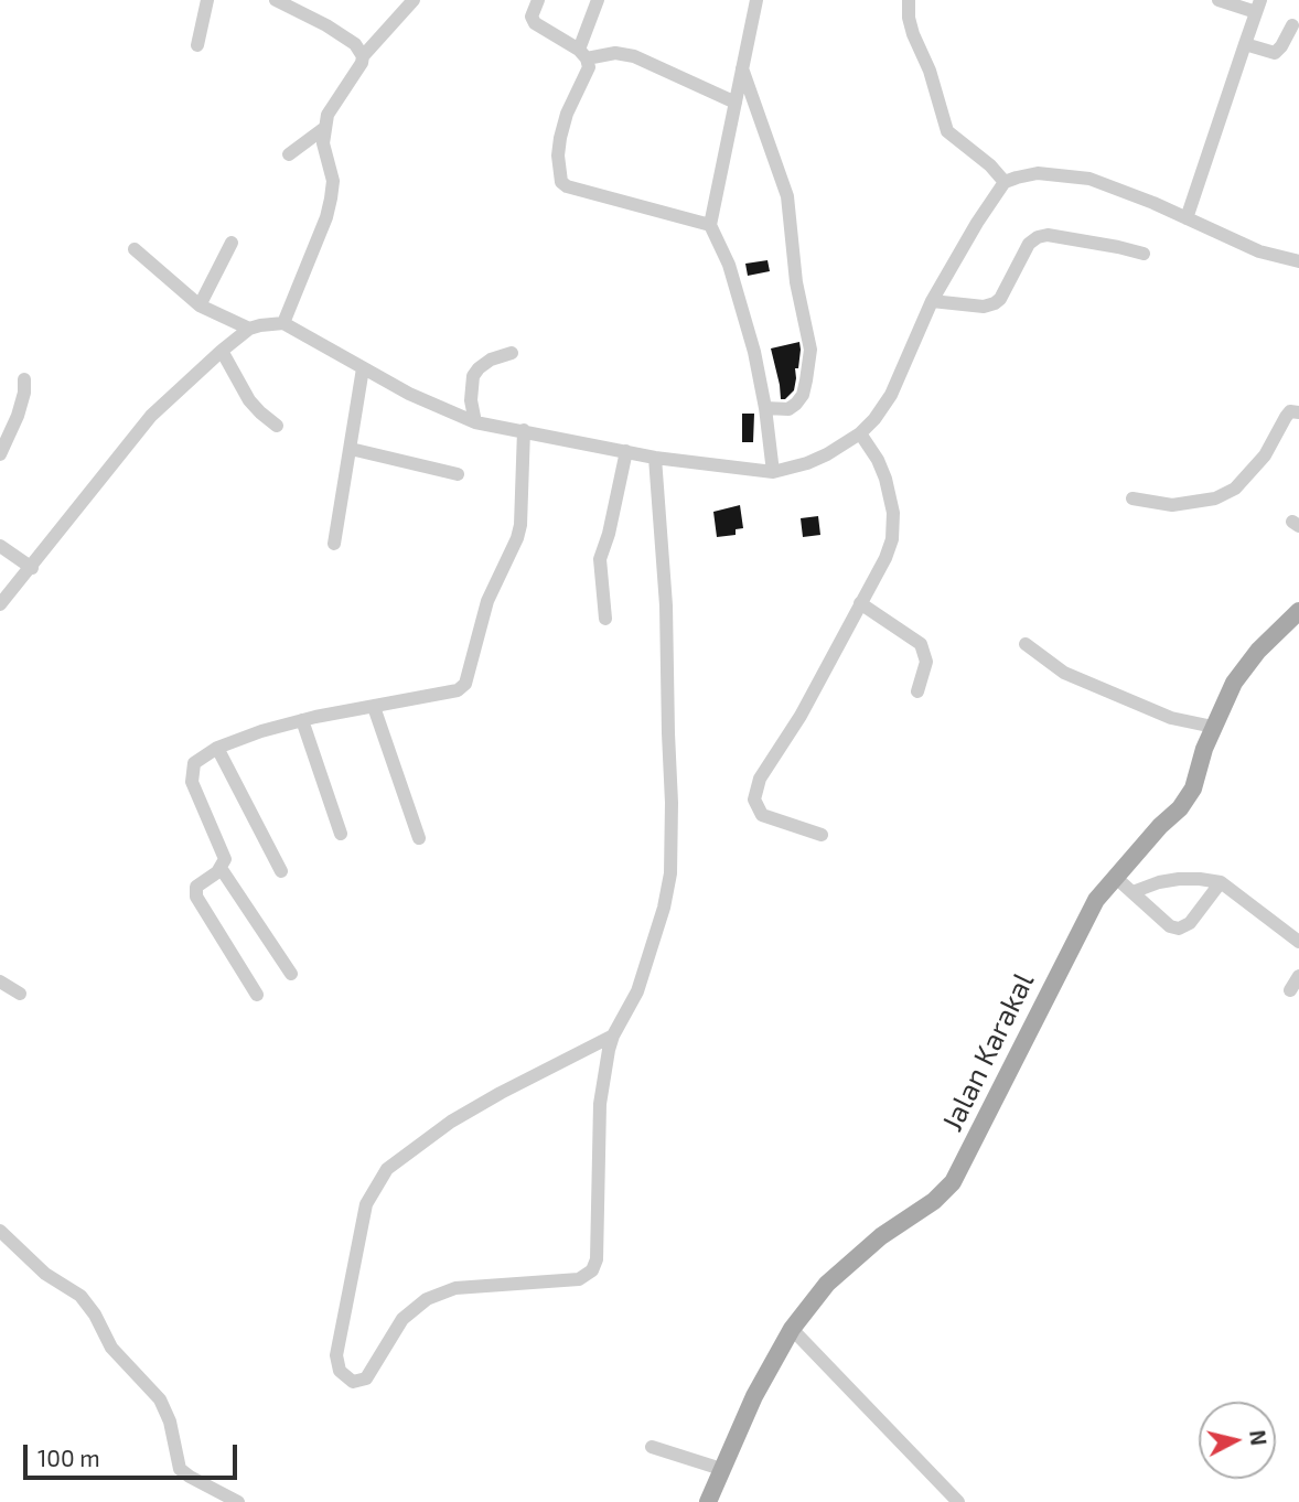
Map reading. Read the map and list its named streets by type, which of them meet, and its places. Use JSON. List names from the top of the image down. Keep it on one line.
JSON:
{"streets":{"main road":["Jalan Karakal"]},"scale_bar":"100 m","north":"right"}
